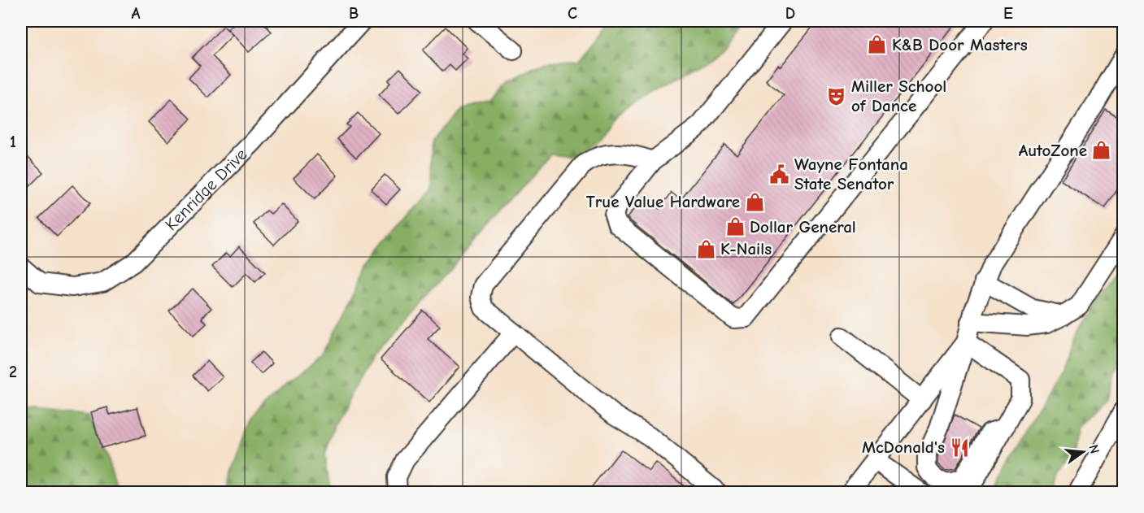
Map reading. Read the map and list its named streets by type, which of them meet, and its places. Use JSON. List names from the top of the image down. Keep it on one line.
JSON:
{"streets":{"street":["Kenridge Drive"]},"places":{"shop":["K&B Door Masters","AutoZone","True Value Hardware","Dollar General","K-Nails"],"theatre":["Miller School of Dance"],"public building":["Wayne Fontana State Senator"],"restaurant":["McDonald's"]},"north":"right","grid":{"columns":["A","B","C","D","E"],"rows":["1","2"]}}
